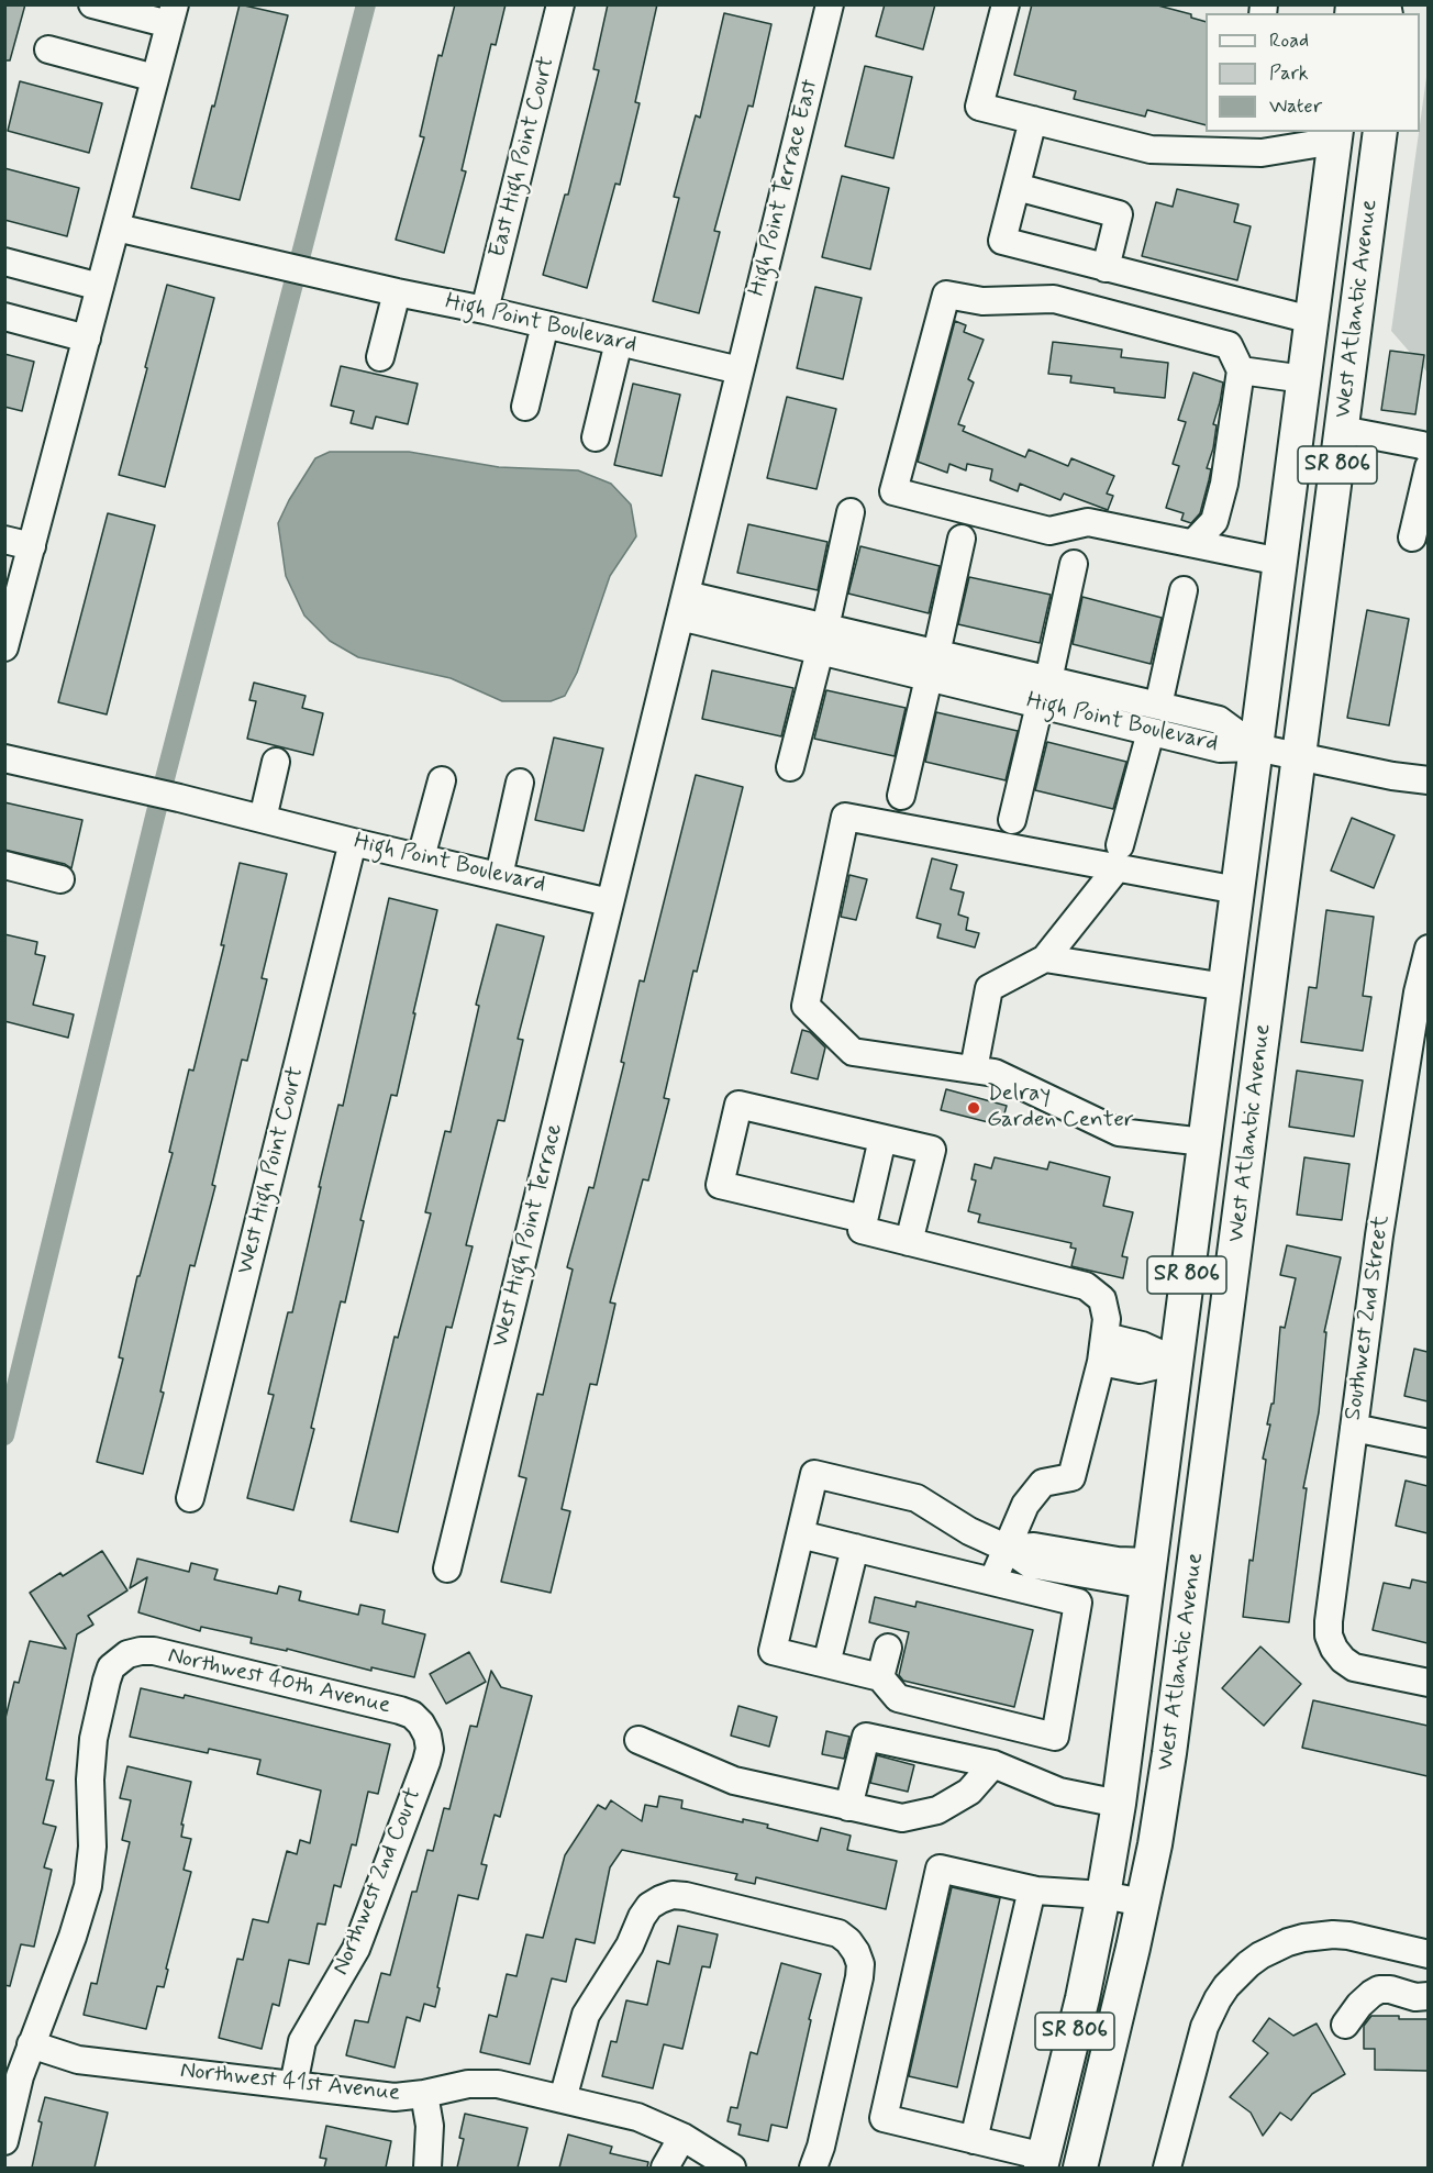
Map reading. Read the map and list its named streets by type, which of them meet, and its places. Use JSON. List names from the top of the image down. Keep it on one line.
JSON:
{"streets":{"main road":["West Atlantic Avenue","SR 806"],"street":["East High Point Court","High Point Terrace East","High Point Boulevard","West High Point Court","West High Point Terrace","Southwest 2nd Street","Northwest 40th Avenue","Northwest 2nd Court","Northwest 41st Avenue"]},"crossings":[["East High Point Court","High Point Boulevard"],["High Point Terrace East","High Point Boulevard"],["West Atlantic Avenue","High Point Boulevard"],["High Point Boulevard","West High Point Court"],["High Point Boulevard","West High Point Terrace"],["Northwest 40th Avenue","Northwest 2nd Court"],["Northwest 40th Avenue","Northwest 41st Avenue"],["Northwest 2nd Court","Northwest 41st Avenue"]],"places":["Delray Garden Center"],"legend":["Road","Park","Water"]}
